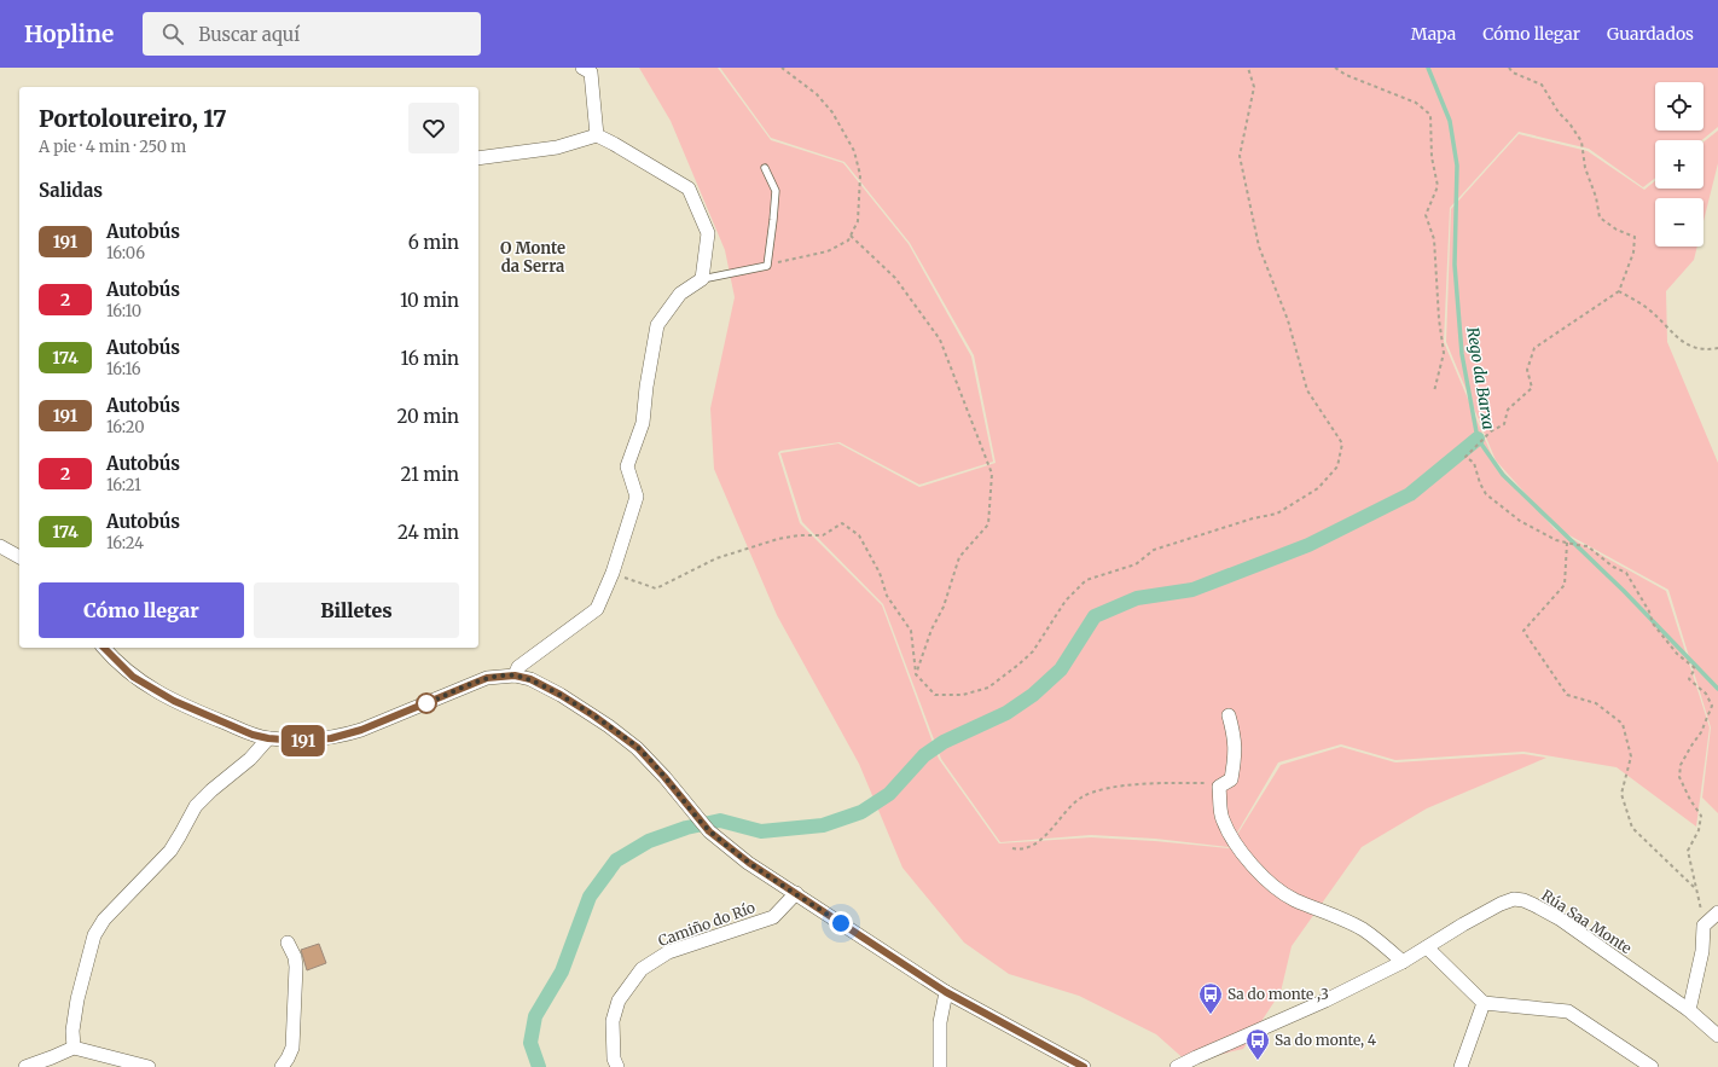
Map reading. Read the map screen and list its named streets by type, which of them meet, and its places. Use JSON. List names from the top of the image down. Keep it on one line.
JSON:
{"streets":{"street":["Rúa Saa Monte","Camiño do Río"]},"districts":["O Monte da Serra"],"water":["Rego da Barxa"],"places":{"bus stop":["Sa do monte ,3","Sa do monte, 4"]},"lines":["bus line 191"],"page":{"header":"Hopline","search":"Buscar aquí","nav":["Mapa","Cómo llegar","Guardados"],"on_map":"191","map_buttons":["+","−"],"heading":[["Portoloureiro, 17","A pie · 4 min · 250 m"],"Salidas"],"list":[{"mark":"191","name":"Autobús","note":"16:06","value":"6 min"},{"mark":"2","name":"Autobús","note":"16:10","value":"10 min"},{"mark":"174","name":"Autobús","note":"16:16","value":"16 min"},{"mark":"191","name":"Autobús","note":"16:20","value":"20 min"},{"mark":"2","name":"Autobús","note":"16:21","value":"21 min"},{"mark":"174","name":"Autobús","note":"16:24","value":"24 min"}],"buttons":["Cómo llegar","Billetes"]}}
